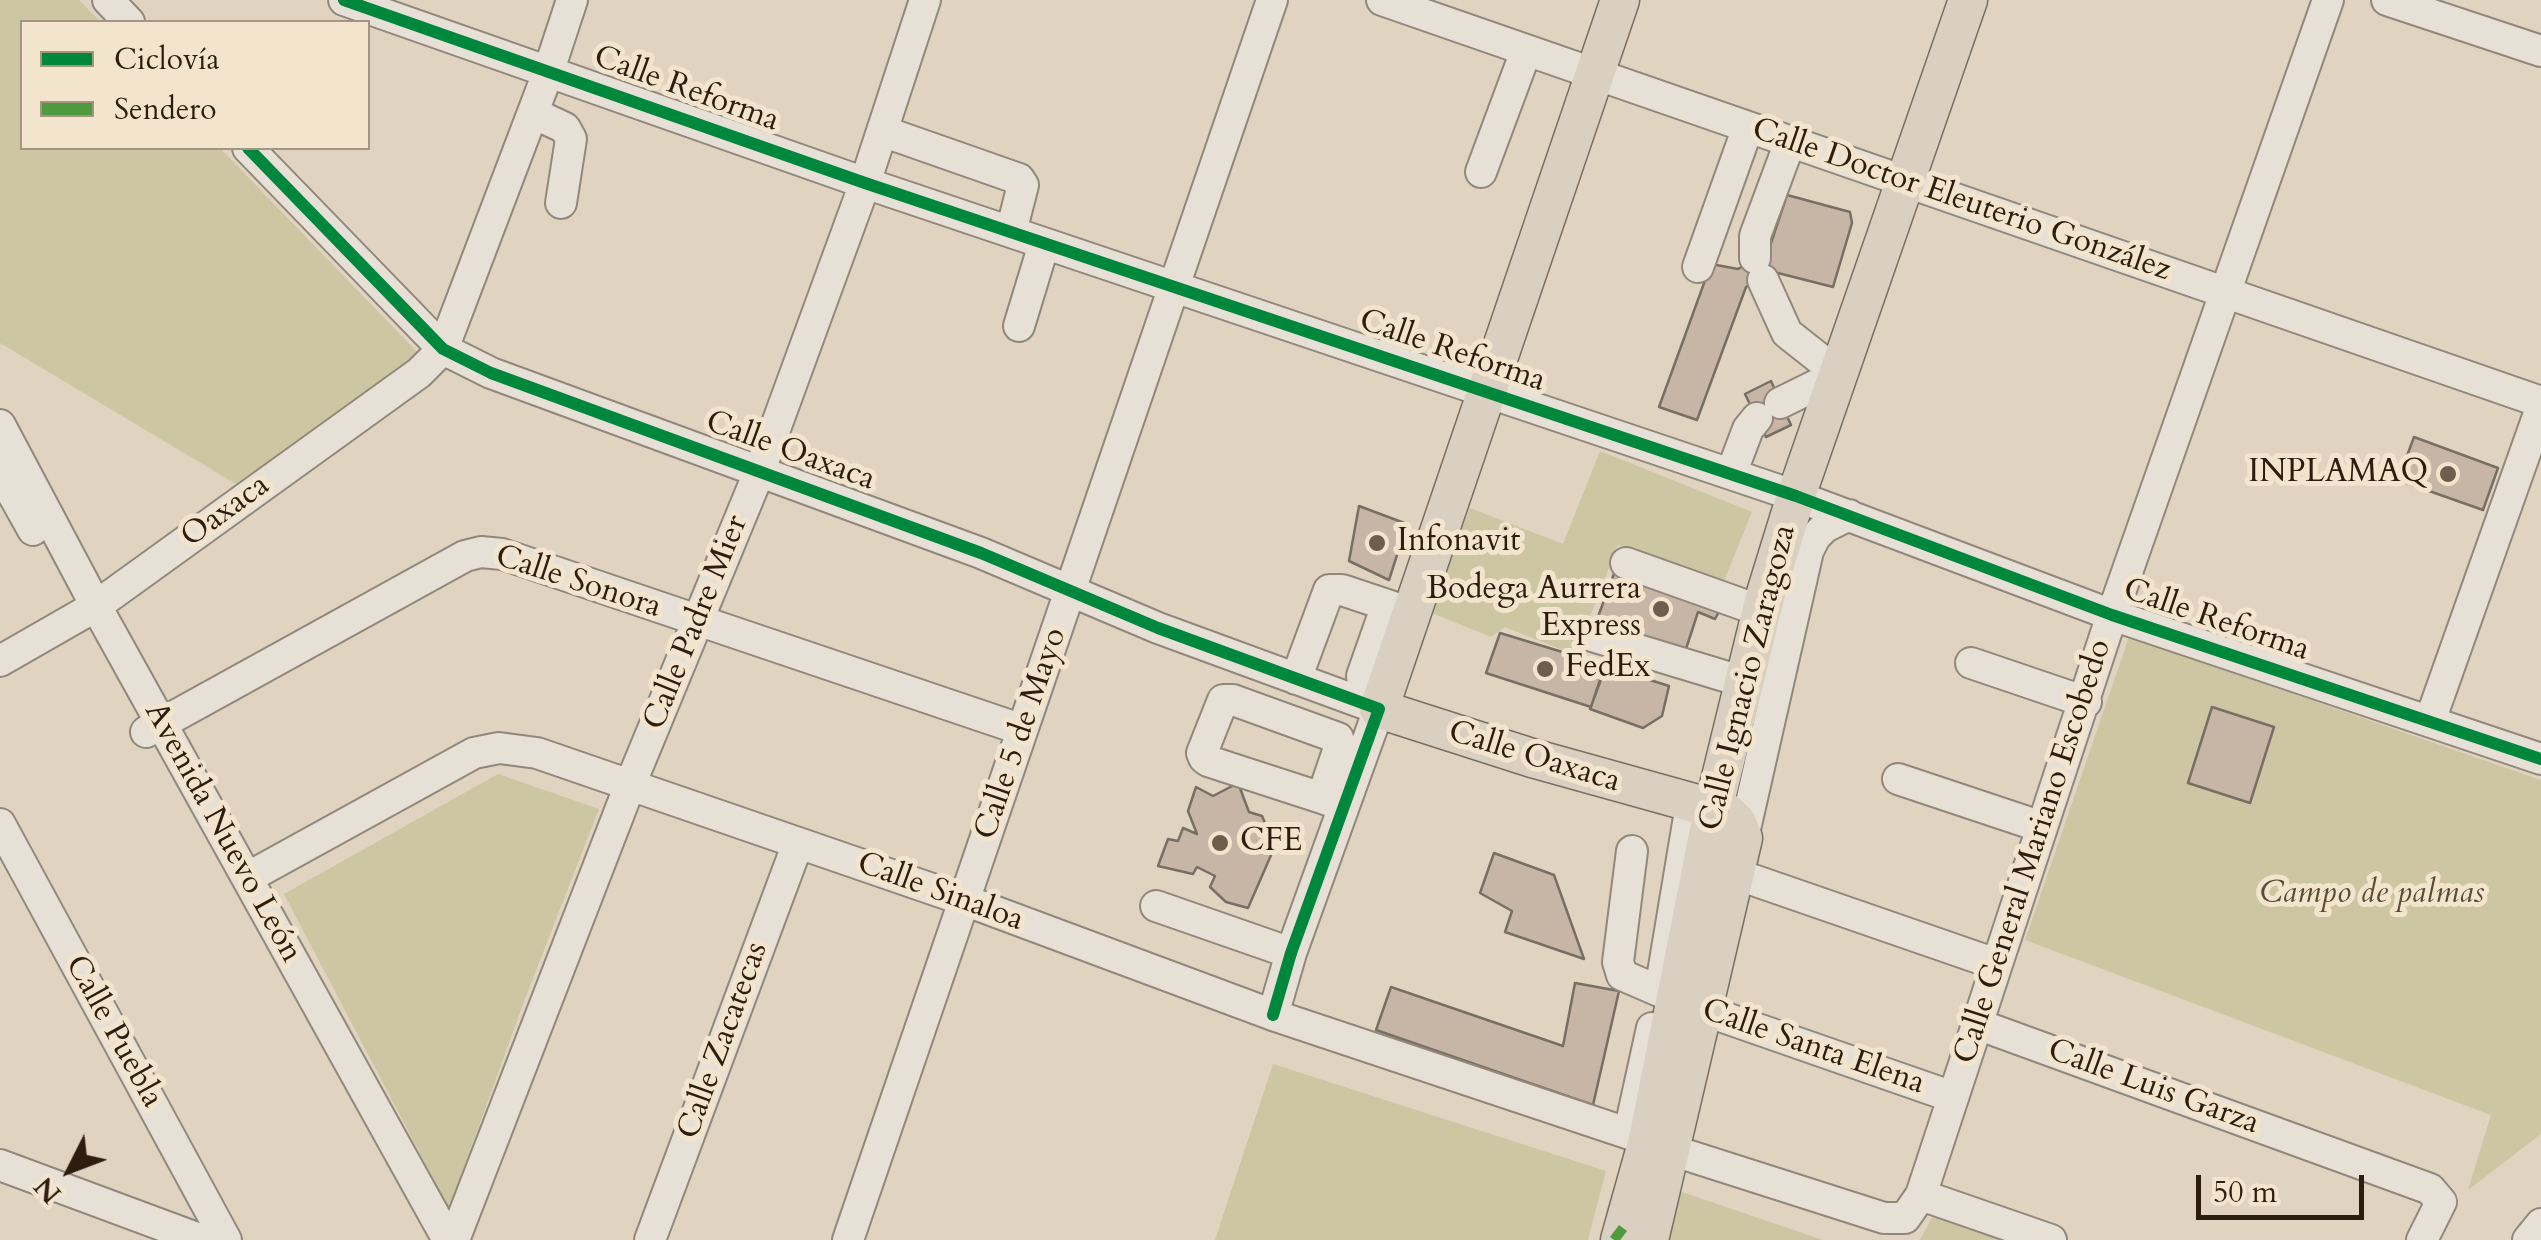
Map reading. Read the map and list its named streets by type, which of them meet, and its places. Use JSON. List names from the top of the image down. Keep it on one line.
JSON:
{"streets":{"main road":["Calle Oaxaca","Calle Ignacio Zaragoza"],"street":["Calle Reforma","Calle Doctor Eleuterio González","Oaxaca","Calle Sonora","Calle Padre Mier","Calle 5 de Mayo","Avenida Nuevo León","Calle General Mariano Escobedo","Calle Sinaloa","Calle Puebla","Calle Zacatecas","Calle Santa Elena","Calle Luis Garza"]},"crossings":[["Calle Reforma","Calle Padre Mier"],["Calle Reforma","Calle Ignacio Zaragoza"],["Calle Reforma","Calle 5 de Mayo"],["Calle Reforma","Calle General Mariano Escobedo"],["Calle Doctor Eleuterio González","Calle Ignacio Zaragoza"],["Calle Doctor Eleuterio González","Calle General Mariano Escobedo"],["Calle Oaxaca","Oaxaca"],["Calle Oaxaca","Calle Padre Mier"],["Calle Oaxaca","Calle Ignacio Zaragoza"],["Calle Oaxaca","Calle 5 de Mayo"],["Oaxaca","Avenida Nuevo León"],["Calle Sonora","Calle Padre Mier"],["Calle Sonora","Calle 5 de Mayo"],["Calle Sonora","Avenida Nuevo León"],["Calle Padre Mier","Avenida Nuevo León"],["Calle Padre Mier","Calle Sinaloa"],["Calle Ignacio Zaragoza","Calle Santa Elena"],["Calle 5 de Mayo","Calle Sinaloa"],["Avenida Nuevo León","Calle Sinaloa"],["Calle General Mariano Escobedo","Calle Sinaloa"],["Calle General Mariano Escobedo","Calle Santa Elena"],["Calle General Mariano Escobedo","Calle Luis Garza"],["Calle Sinaloa","Calle Zacatecas"]],"parks":["Campo de palmas"],"places":["INPLAMAQ","Infonavit","Bodega Aurrera Express","FedEx","CFE"],"legend":["Ciclovía","Sendero"],"scale_bar":"50 m","north":"bottom left"}
